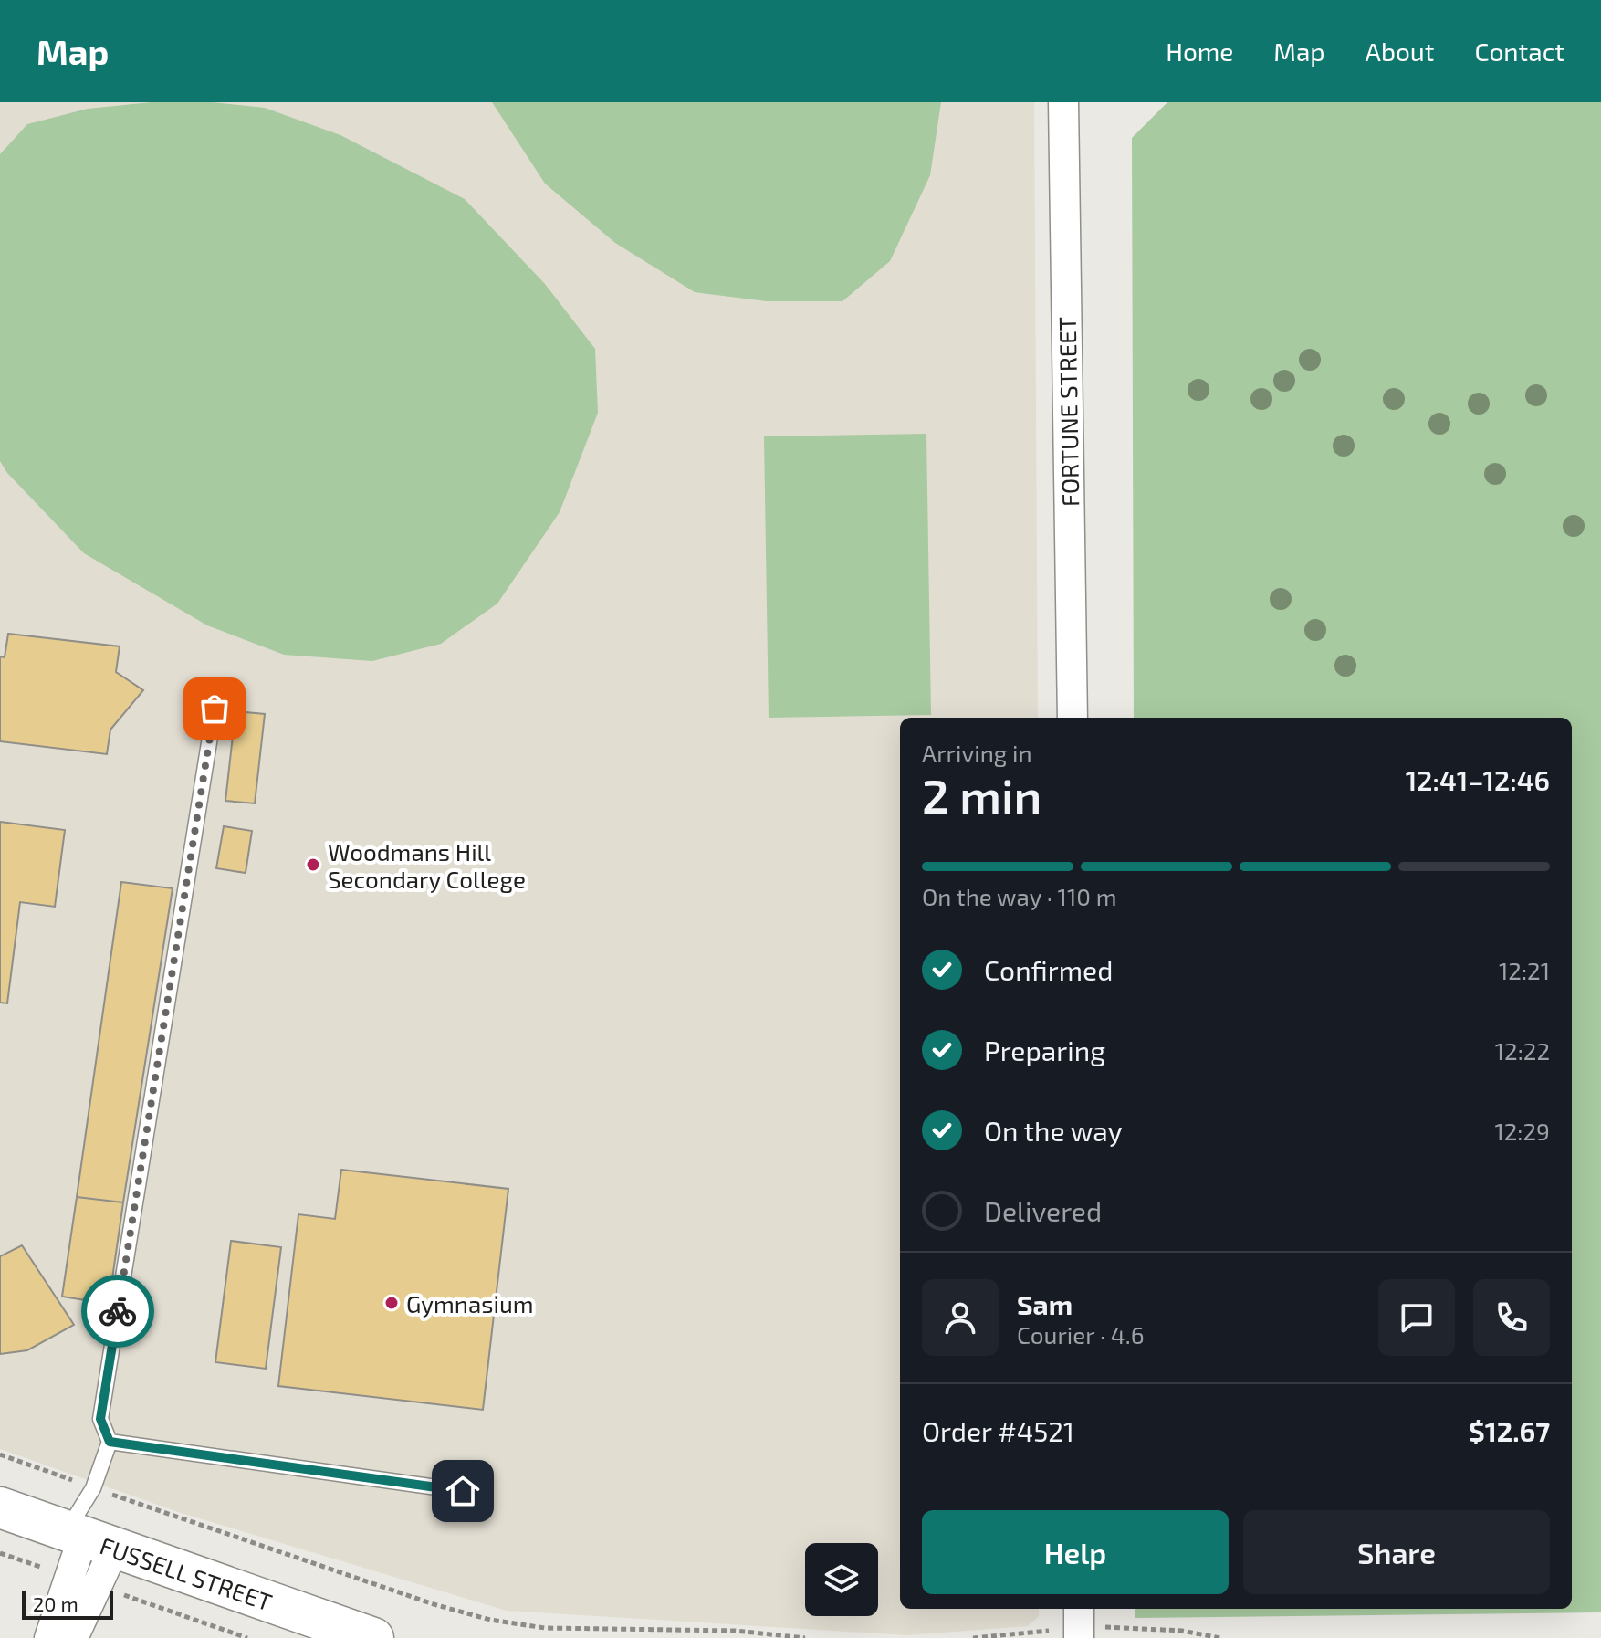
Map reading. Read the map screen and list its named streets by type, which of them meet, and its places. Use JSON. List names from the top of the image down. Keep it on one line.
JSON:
{"streets":{"street":["FORTUNE STREET","FUSSELL STREET"]},"places":["Woodmans Hill Secondary College","Gymnasium"],"scale_bar":"20 m","page":{"header":"Map","nav":["Home","Map","About","Contact"],"heading":["2 min","Arriving in","12:41–12:46"],"panel":["Sam","Courier · 4.6","Order #4521","$12.67"],"bar":"On the way · 110 m","list":[["Confirmed","12:21"],["Preparing","12:22"],["On the way","12:29"],"Delivered"],"buttons":["Help","Share"],"scale":"20 m"}}
